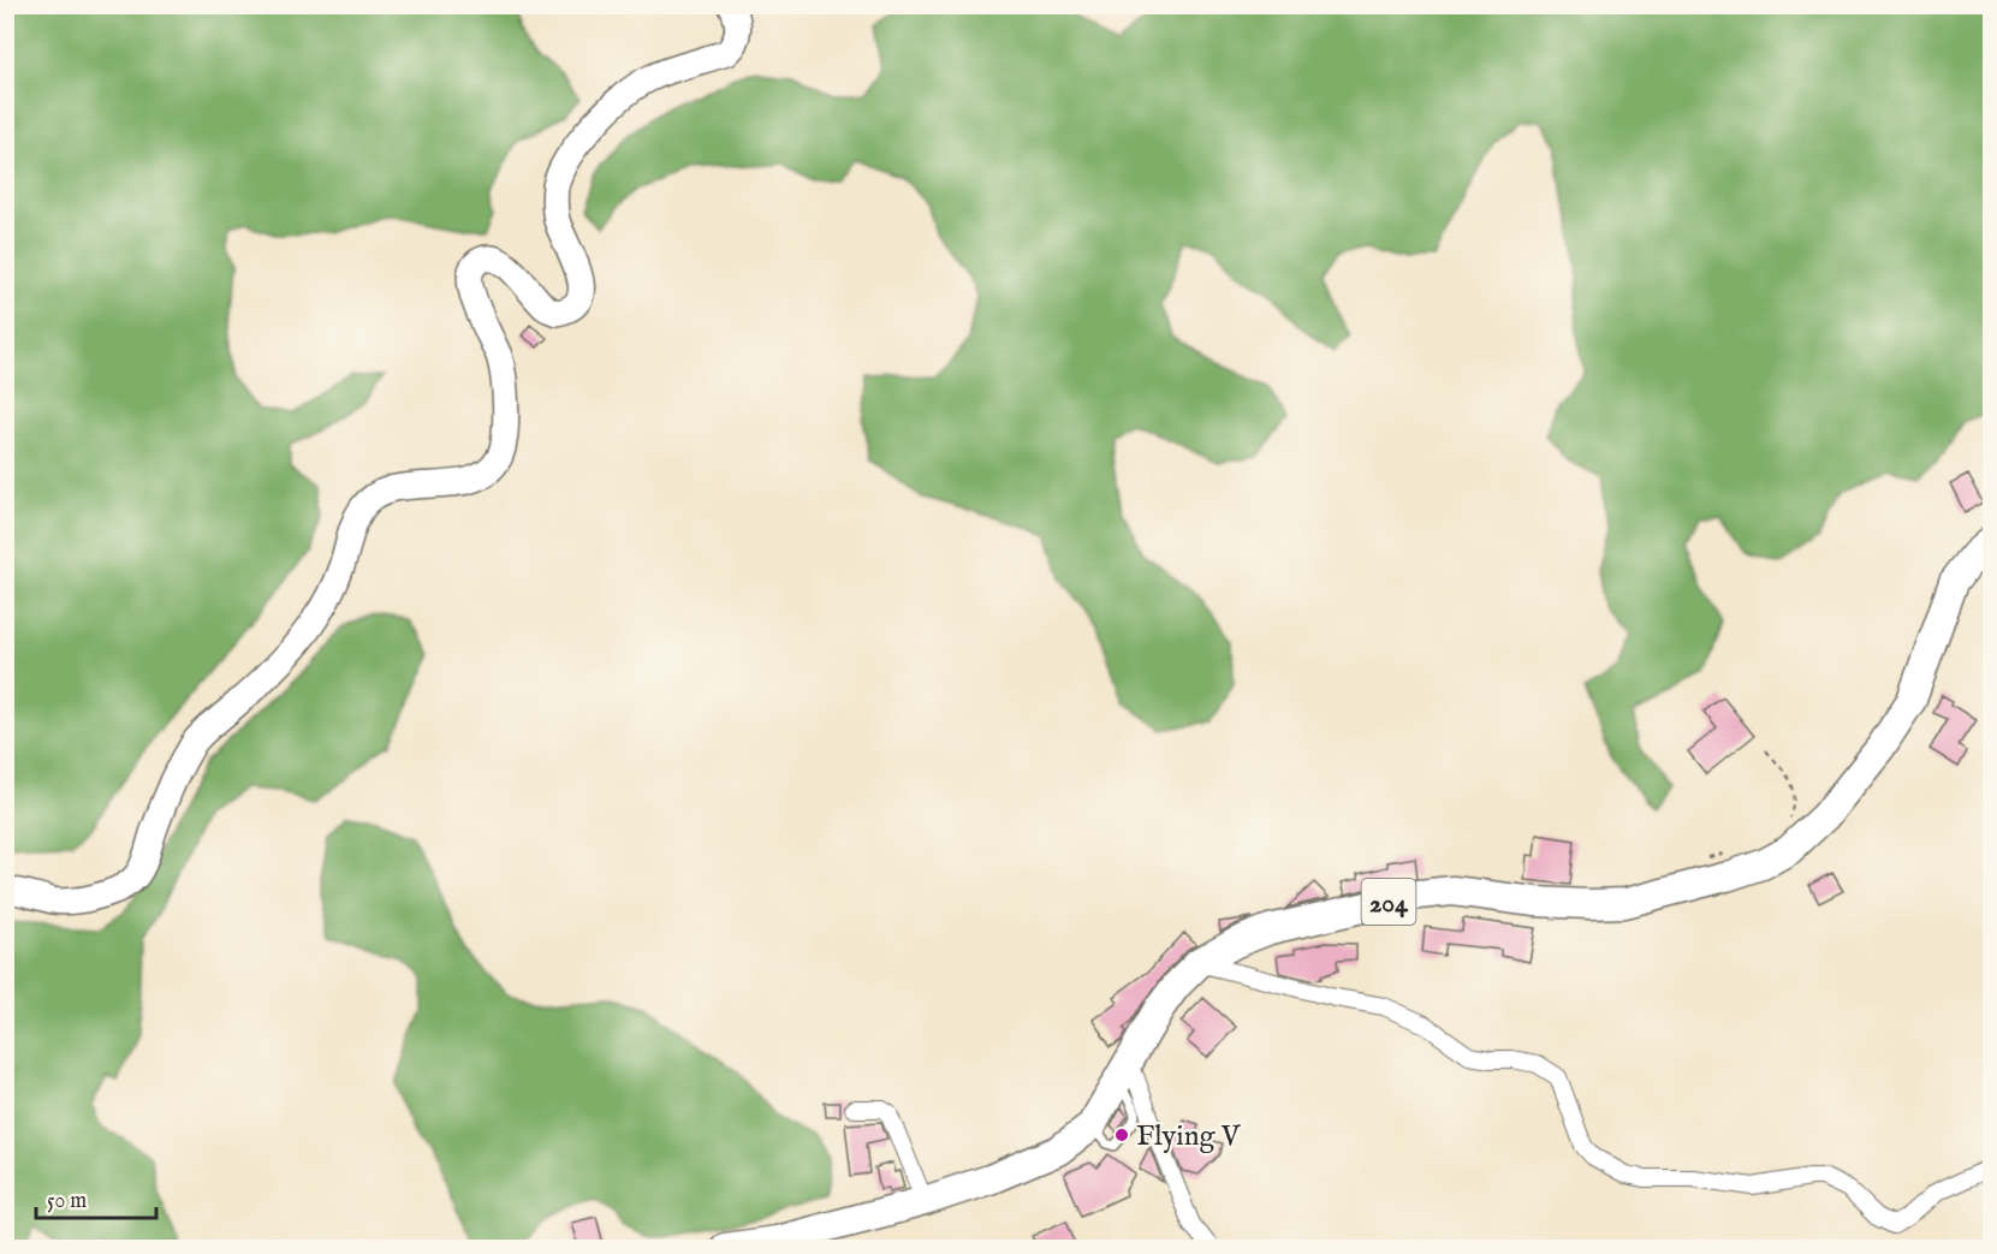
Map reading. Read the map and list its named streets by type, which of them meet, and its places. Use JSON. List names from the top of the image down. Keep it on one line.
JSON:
{"streets":{"highway":["204"]},"places":["Flying V"],"scale_bar":"50 m"}
